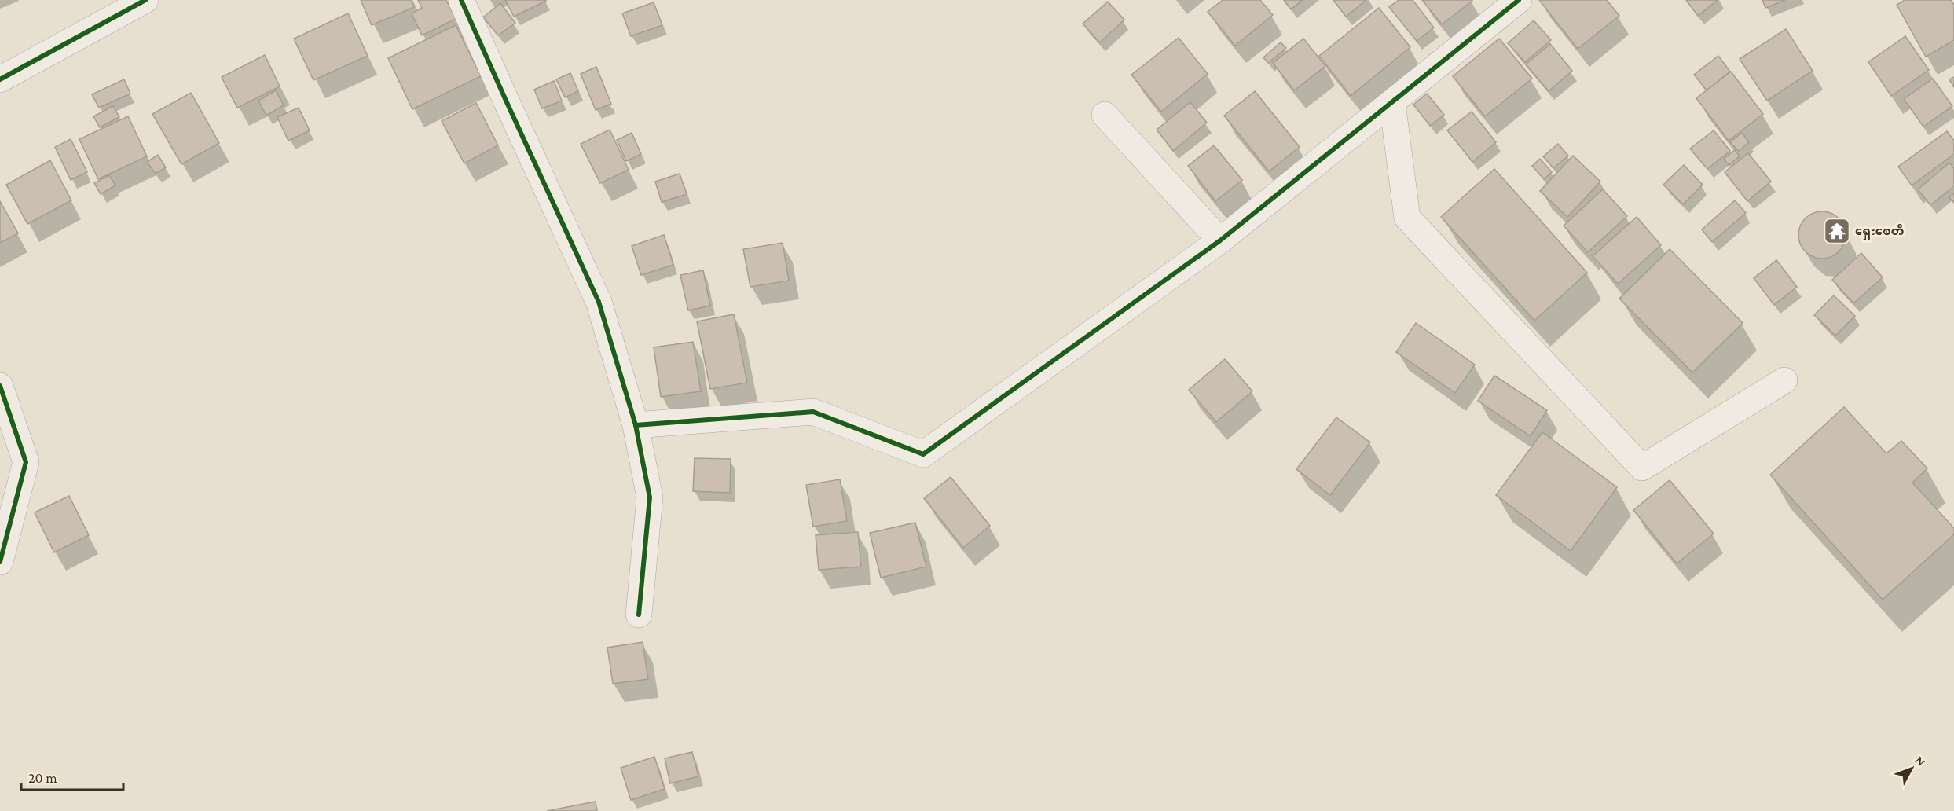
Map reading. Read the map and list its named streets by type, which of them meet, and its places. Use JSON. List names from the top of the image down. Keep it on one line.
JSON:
{"places":{"temple":["ရှေးစေတီ"]},"scale_bar":"20 m","north":"top right"}
